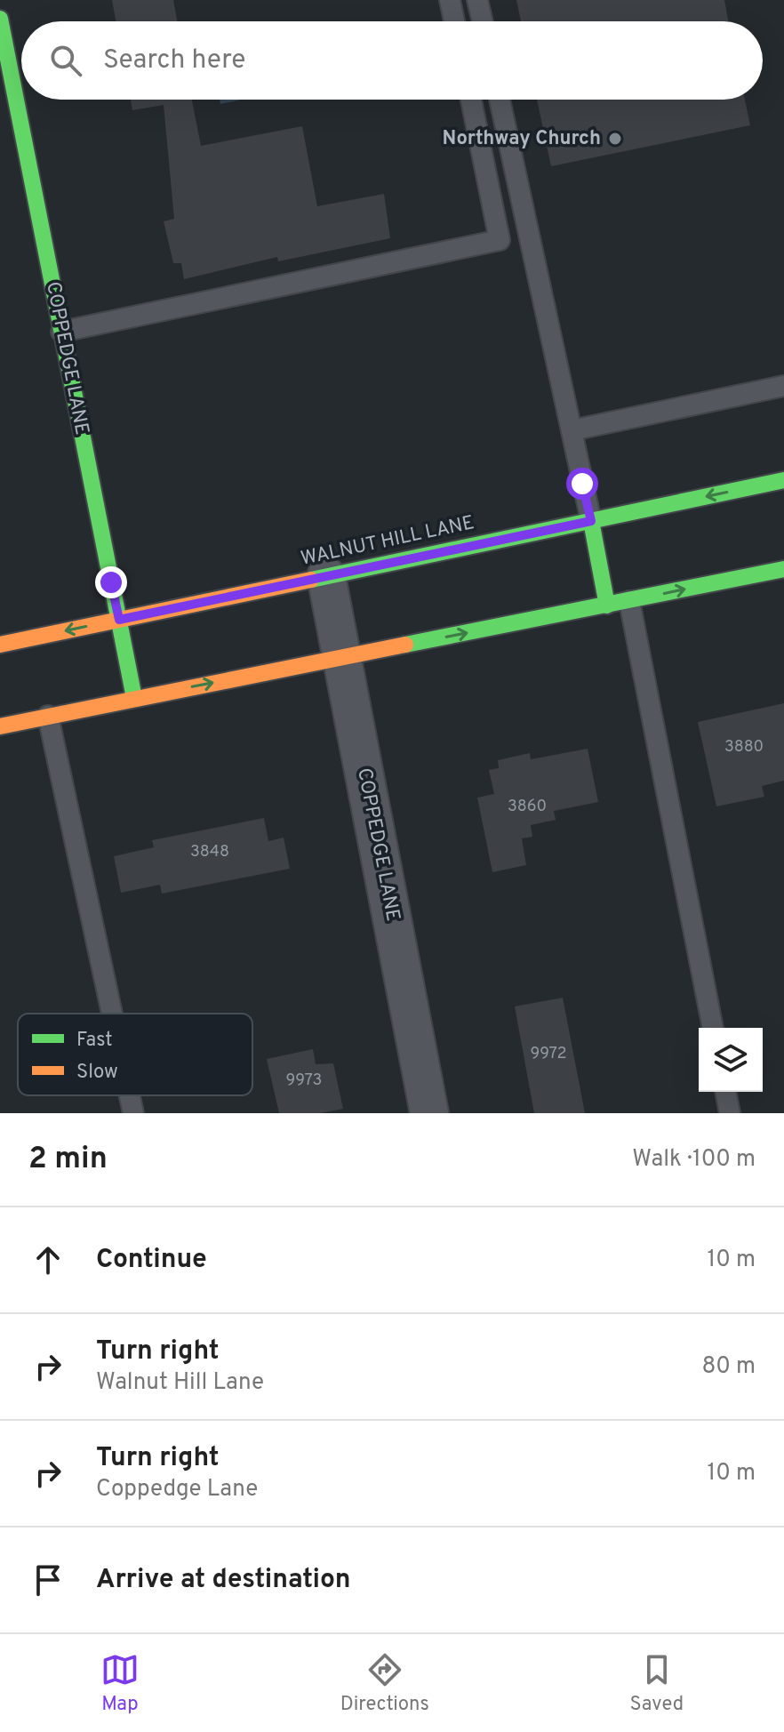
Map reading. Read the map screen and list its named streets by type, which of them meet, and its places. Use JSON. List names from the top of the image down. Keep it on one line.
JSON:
{"streets":{"main road":["COPPEDGE LANE","WALNUT HILL LANE"]},"crossings":[["COPPEDGE LANE","WALNUT HILL LANE"]],"places":["Northway Church"],"house_numbers":["3880","3860","3848","9972","9973"],"legend":["Fast","Slow"],"page":{"search":"Search here","heading":["2 min","Walk · 100 m"],"list":[["Continue","10 m"],["Turn right","Walnut Hill Lane","80 m"],["Turn right","Coppedge Lane","10 m"],"Arrive at destination"],"nav":["Map","Directions","Saved"]}}
